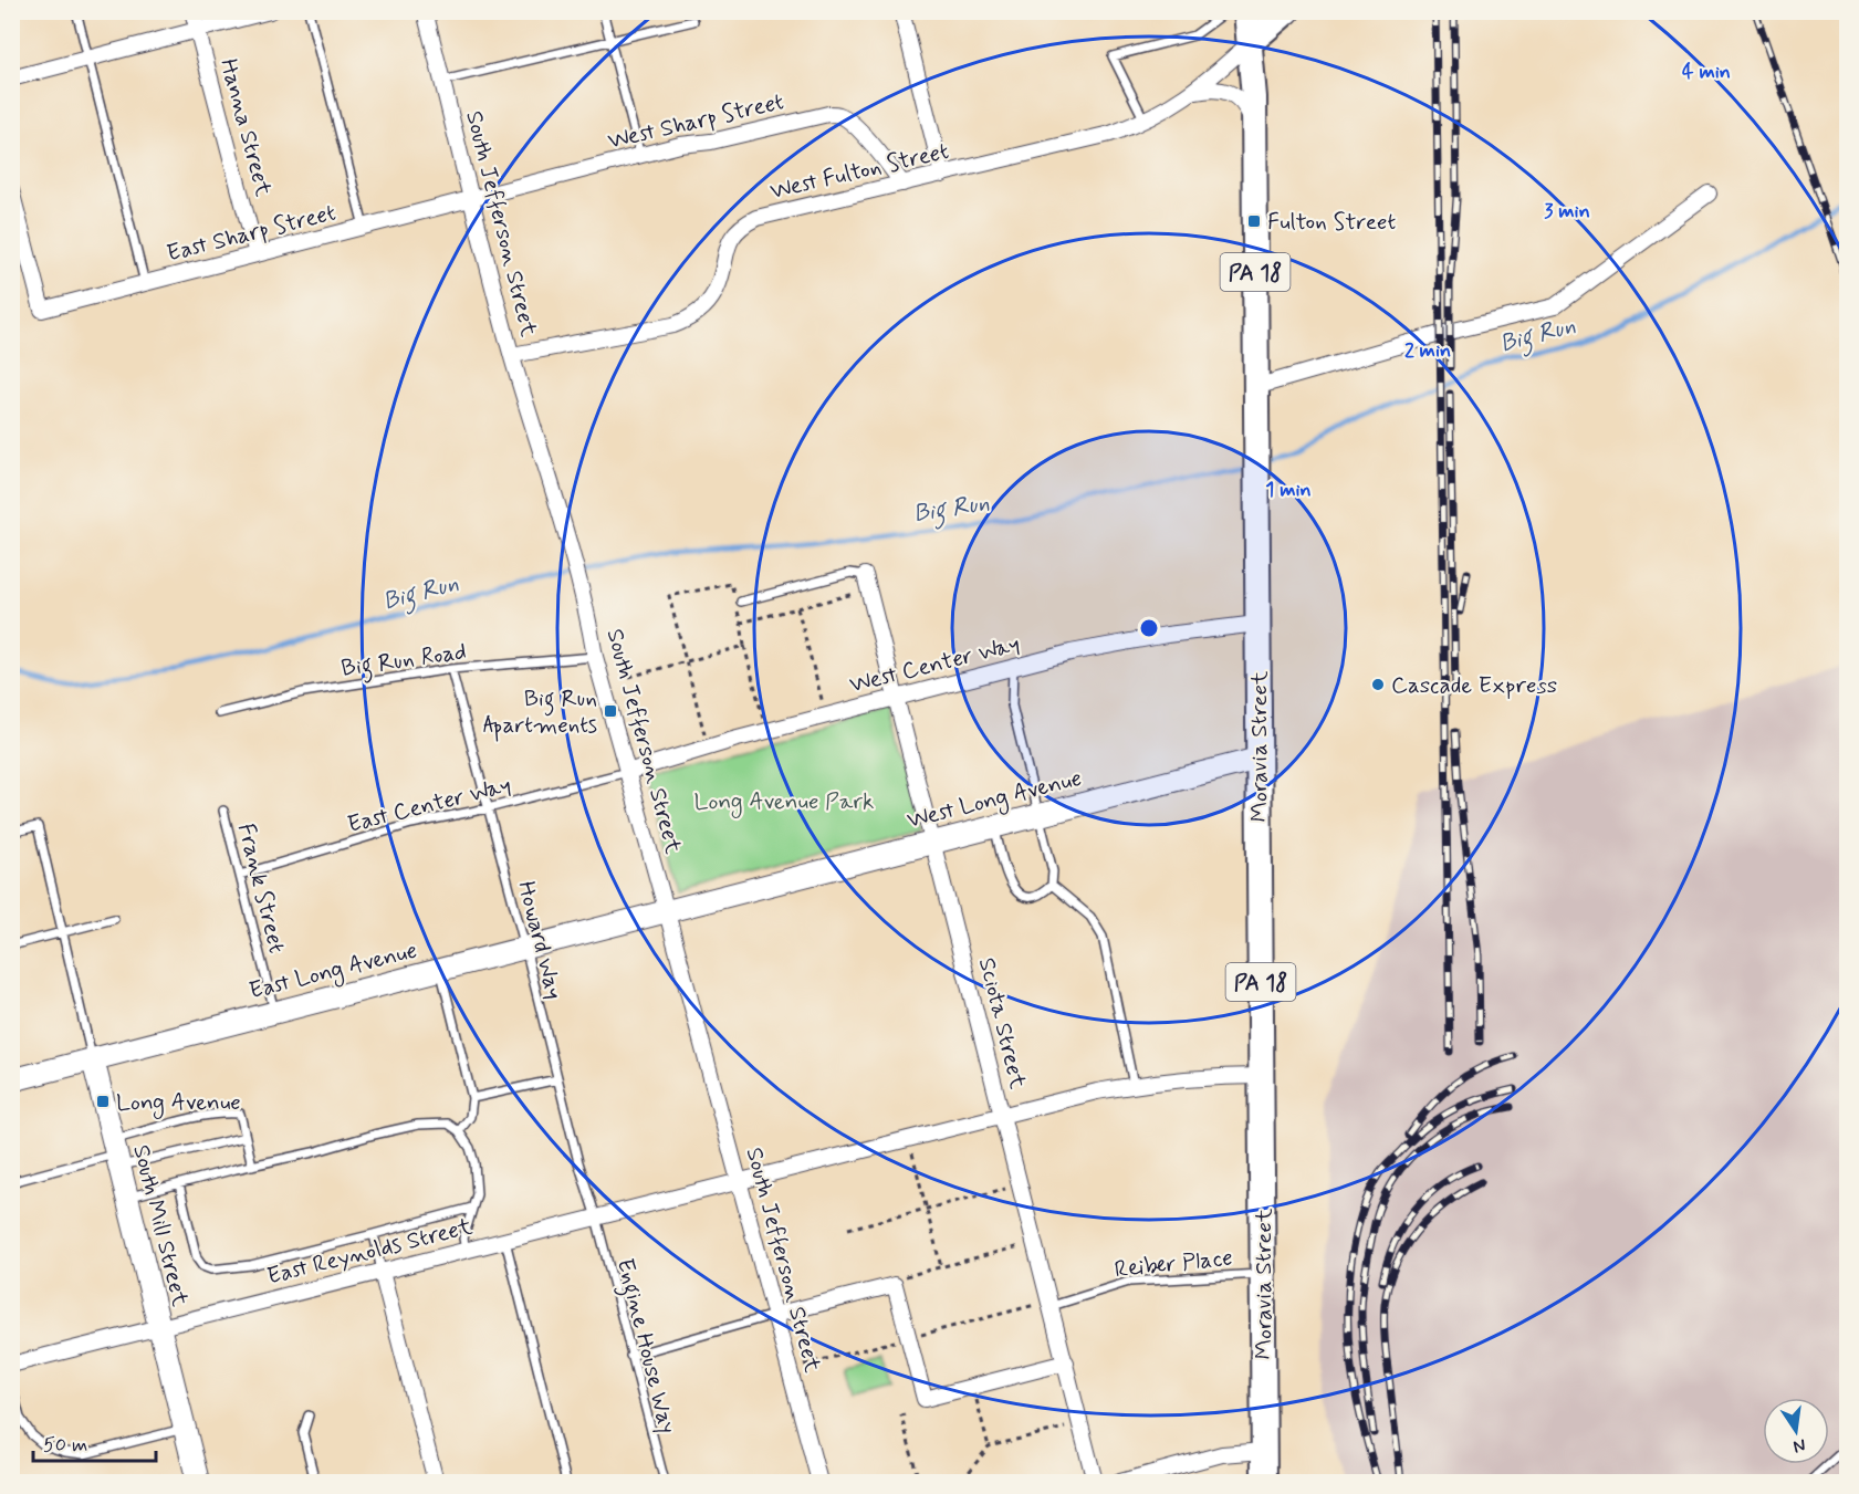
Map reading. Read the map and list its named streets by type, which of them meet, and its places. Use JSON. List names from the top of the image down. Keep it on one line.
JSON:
{"streets":{"main road":["PA 18","Moravia Street"],"street":["West Sharp Street","Hanna Street","West Fulton Street","South Jefferson Street","East Sharp Street","West Center Way","West Long Avenue","East Long Avenue","Sciota Street","South Mill Street","East Reynolds Street"],"lane":["Big Run Road","East Center Way","Frank Street","Howard Way","Reiber Place","Engine House Way"]},"crossings":[["West Sharp Street","West Fulton Street"],["West Sharp Street","South Jefferson Street"],["West Sharp Street","East Sharp Street"],["Hanna Street","East Sharp Street"],["West Fulton Street","South Jefferson Street"],["West Fulton Street","Moravia Street"],["South Jefferson Street","East Sharp Street"],["South Jefferson Street","Big Run Road"],["South Jefferson Street","West Center Way"],["South Jefferson Street","West Long Avenue"],["South Jefferson Street","East Center Way"],["South Jefferson Street","East Long Avenue"],["South Jefferson Street","East Reynolds Street"],["Big Run Road","Howard Way"],["West Center Way","Moravia Street"],["West Center Way","East Center Way"],["West Center Way","Sciota Street"],["Moravia Street","West Long Avenue"],["Moravia Street","East Reynolds Street"],["Moravia Street","Reiber Place"],["West Long Avenue","East Long Avenue"],["West Long Avenue","Sciota Street"],["East Center Way","Frank Street"],["East Center Way","Howard Way"],["Frank Street","East Long Avenue"],["Howard Way","East Long Avenue"],["Howard Way","East Reynolds Street"],["Howard Way","Engine House Way"],["East Long Avenue","South Mill Street"],["Sciota Street","East Reynolds Street"],["Sciota Street","Reiber Place"],["South Mill Street","East Reynolds Street"],["East Reynolds Street","Engine House Way"]],"water":["Big Run"],"parks":["Long Avenue Park"],"places":{"transit":["Fulton Street","Big Run Apartments","Long Avenue"],"other":["Cascade Express"]},"scale_bar":"50 m","north":"bottom","rings":["4 min","3 min","2 min","1 min"]}
